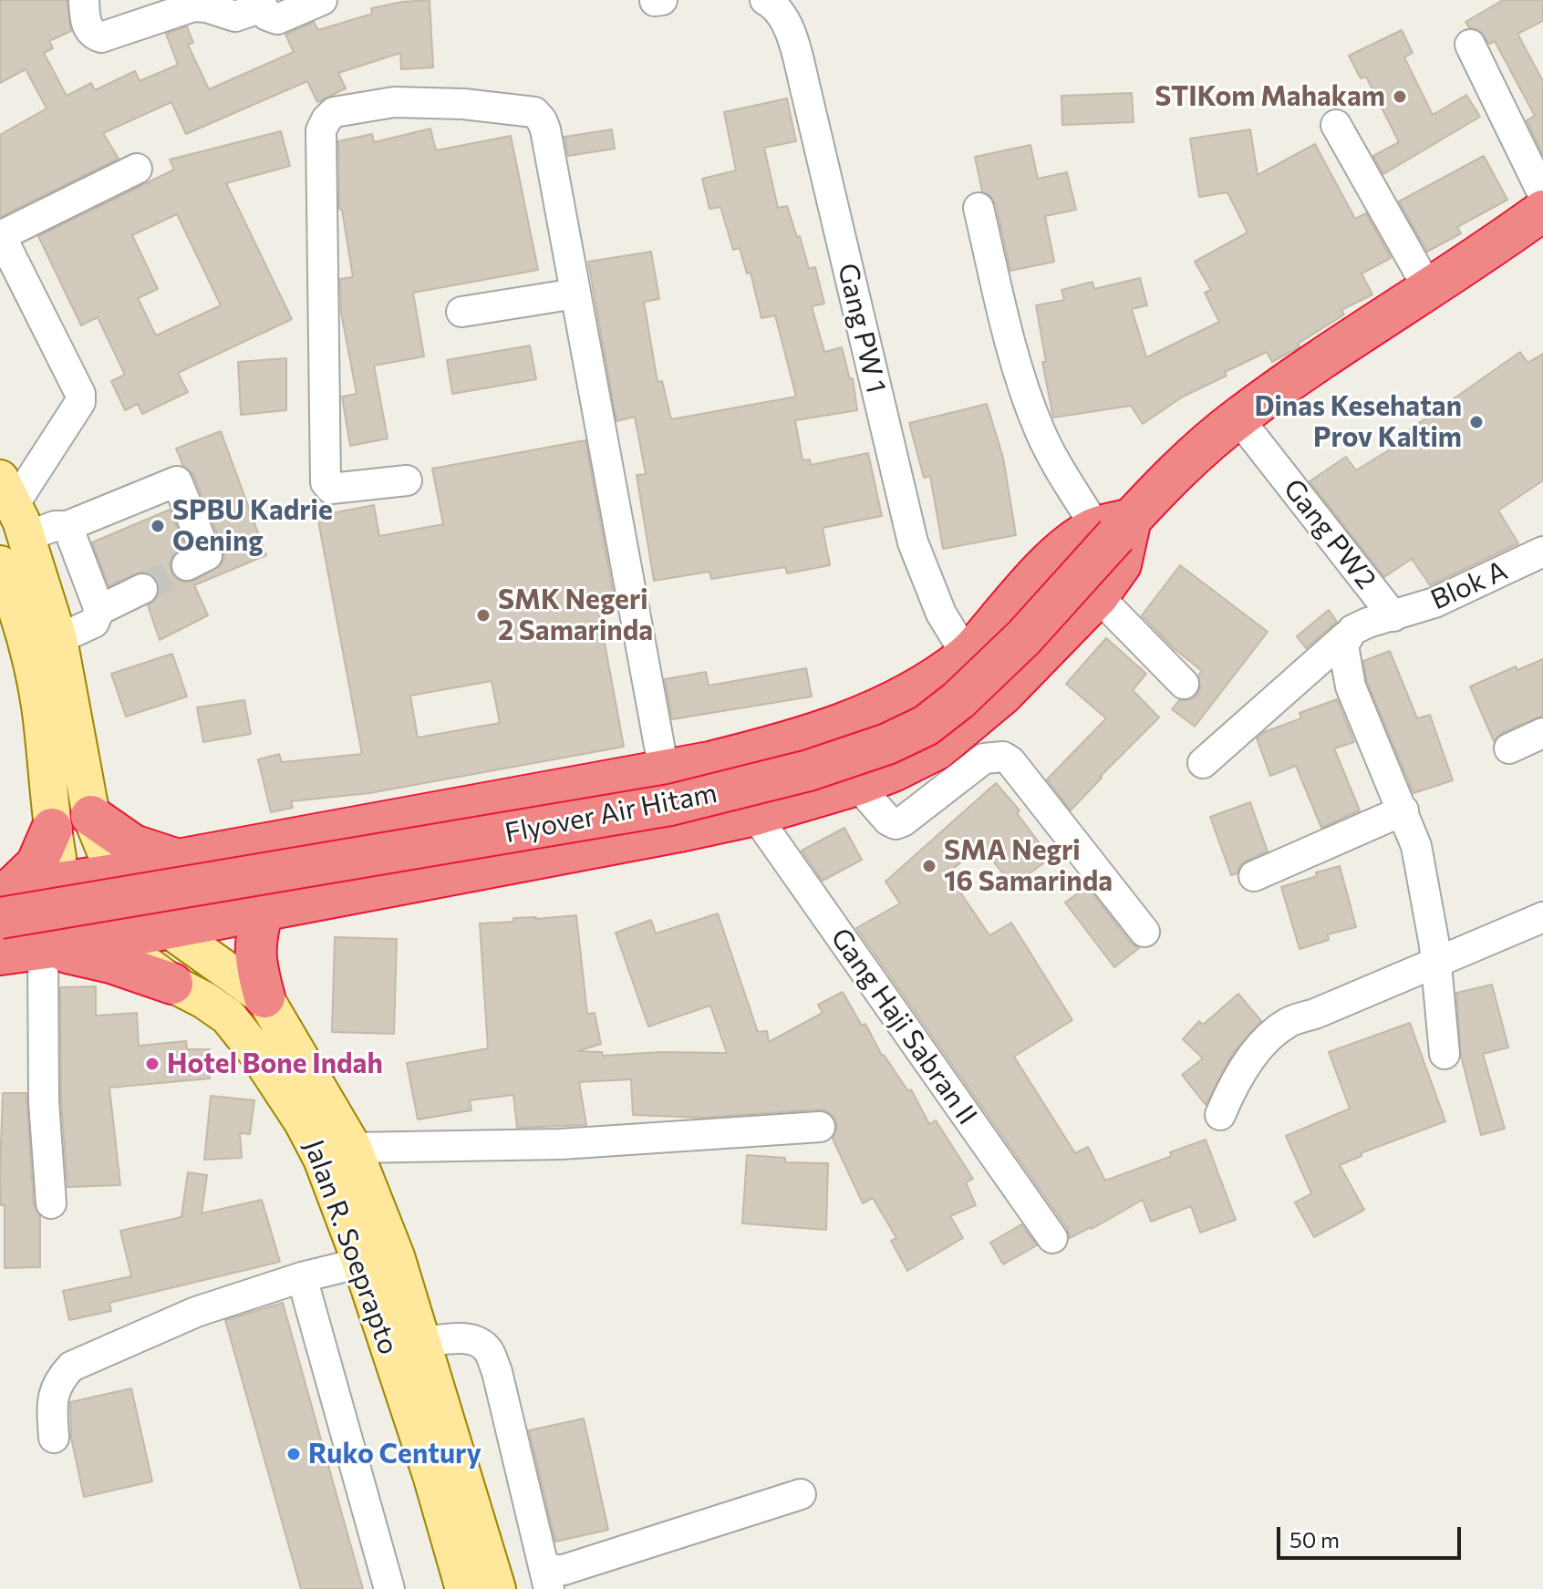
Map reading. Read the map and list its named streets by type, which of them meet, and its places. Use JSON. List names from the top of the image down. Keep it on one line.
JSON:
{"streets":{"highway":["Flyover Air Hitam"],"main road":["Jalan R. Soeprapto"],"street":["Gang PW 1","Gang PW2","Blok A","Gang Haji Sabran II"]},"crossings":[["Gang PW2","Blok A"]],"places":["STIKom Mahakam","Dinas Kesehatan Prov Kaltim","SPBU Kadrie Oening","SMK Negeri 2 Samarinda","SMA Negri 16 Samarinda","Hotel Bone Indah","Ruko Century"],"scale_bar":"50 m"}
